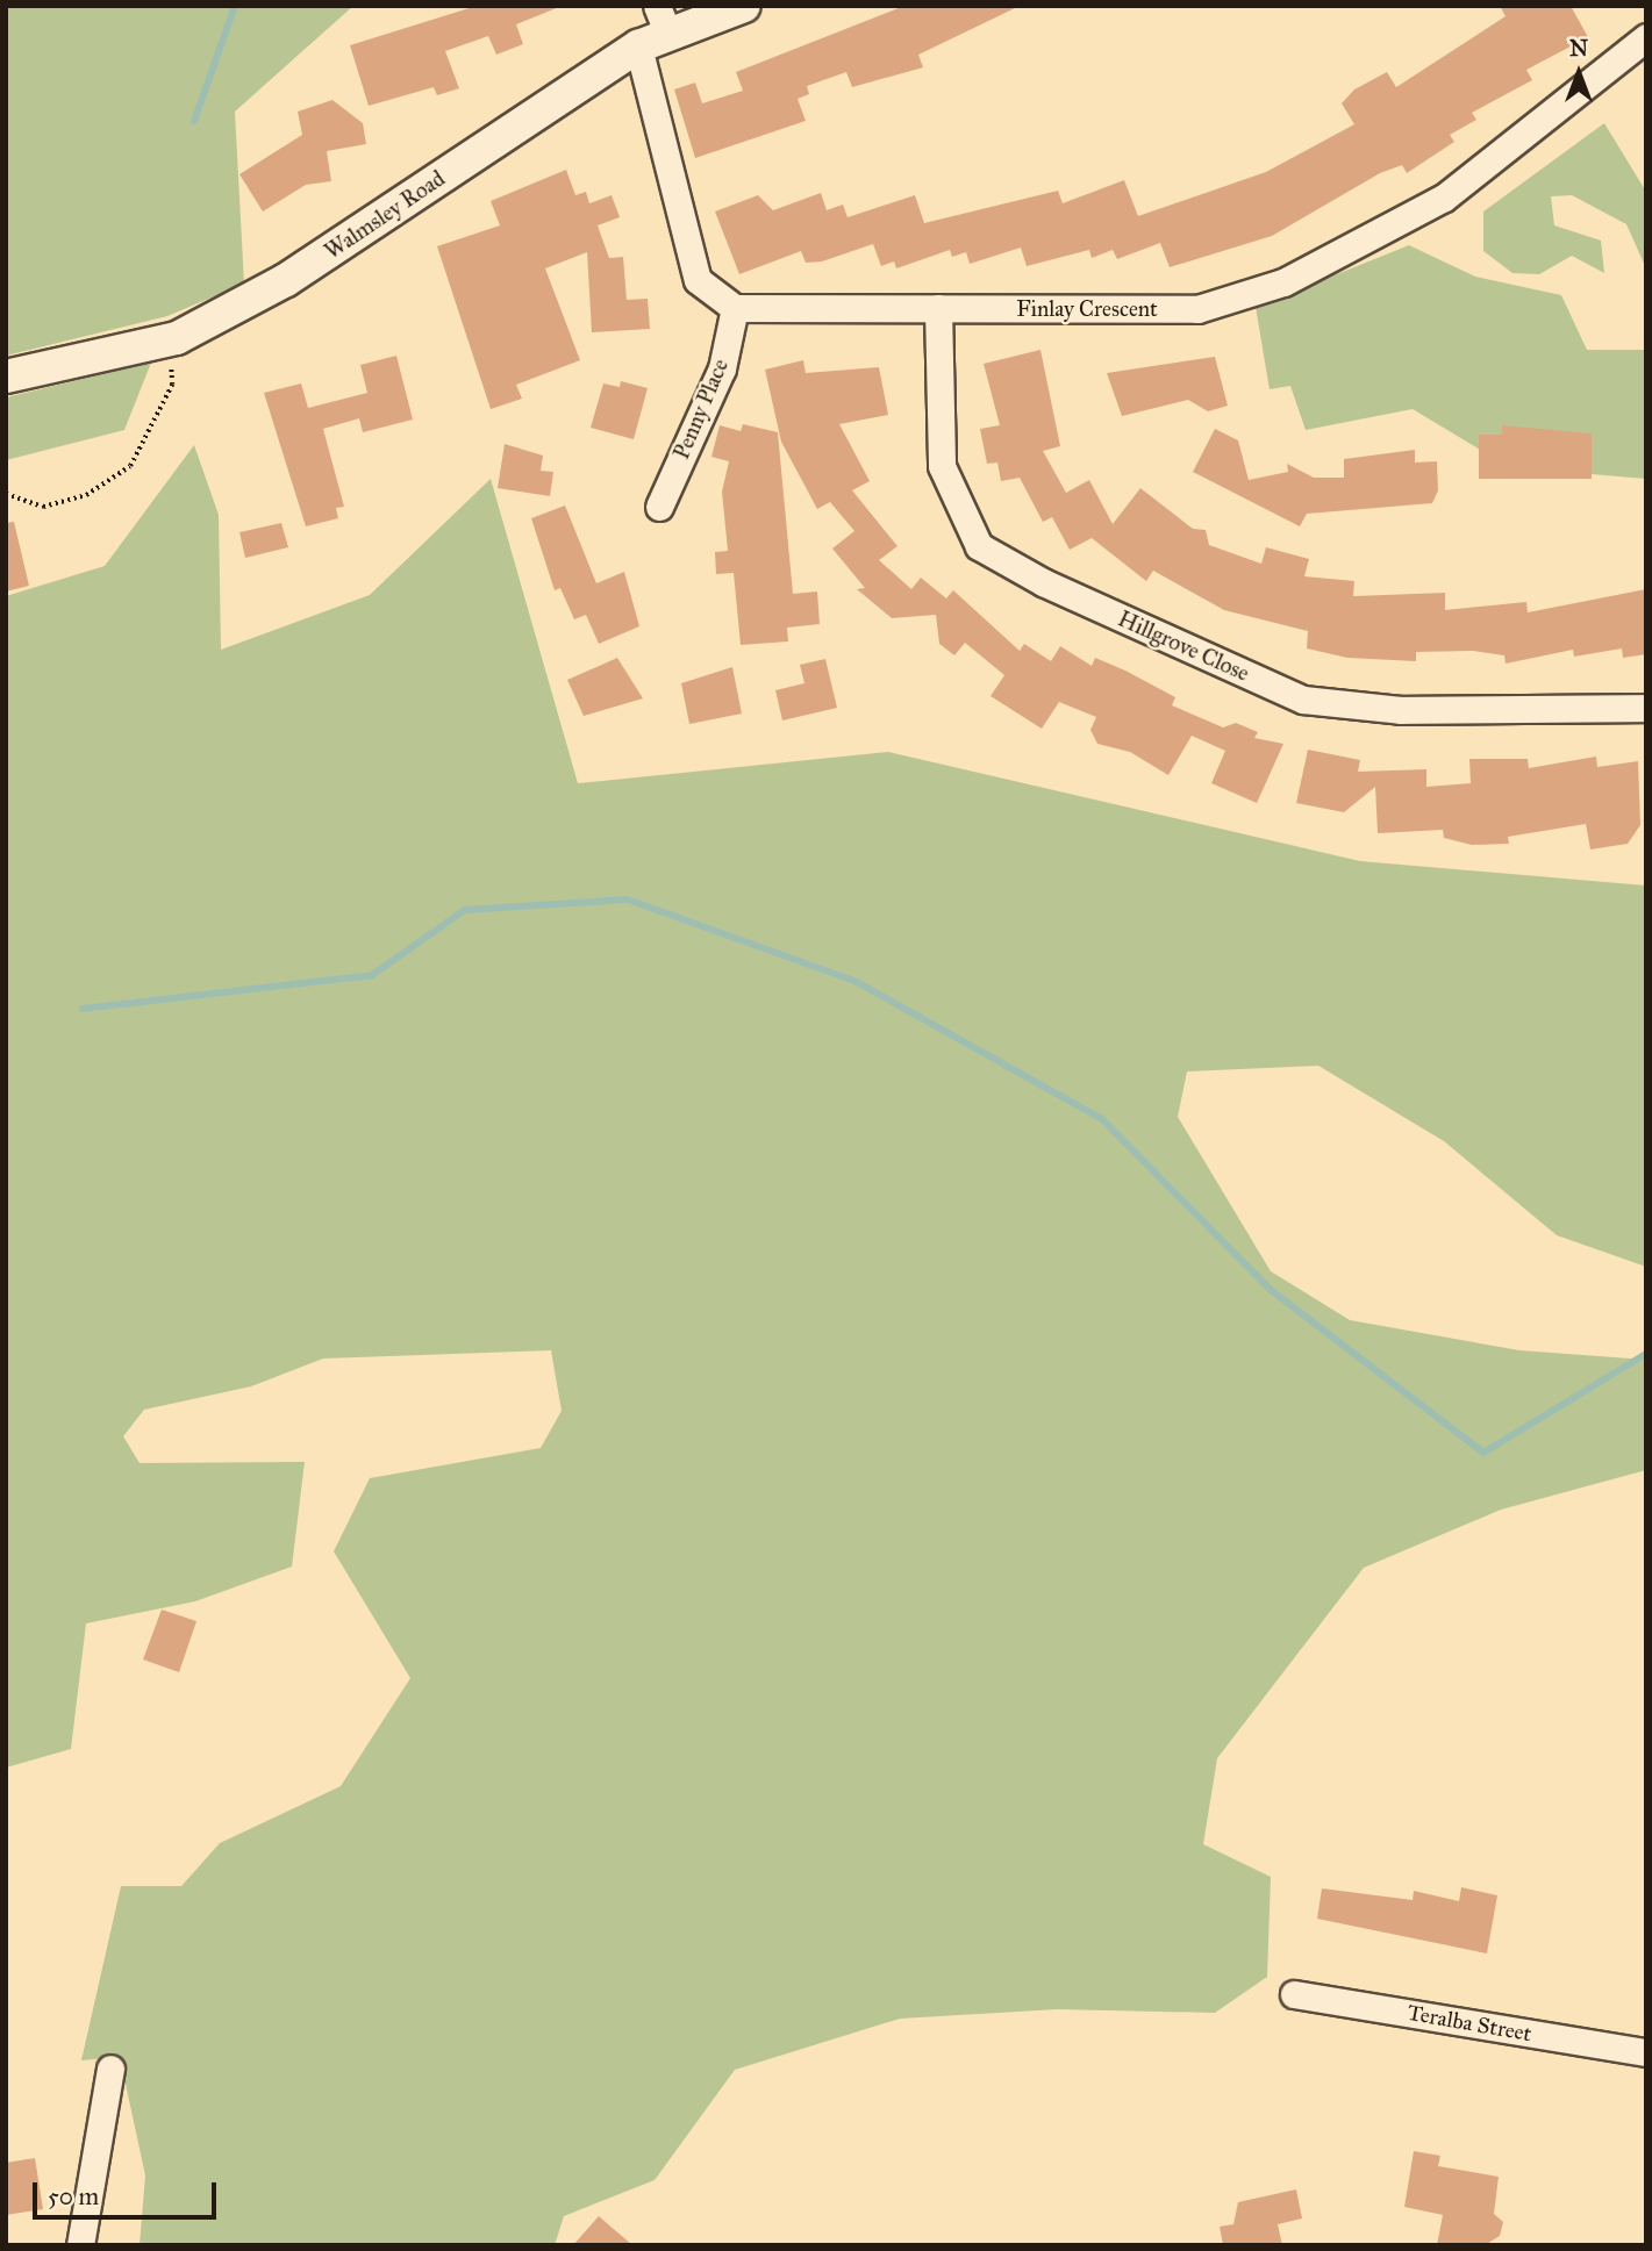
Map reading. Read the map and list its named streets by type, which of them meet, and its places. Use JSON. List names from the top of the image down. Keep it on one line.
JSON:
{"streets":{"street":["Walmsley Road","Finlay Crescent","Penny Place","Hillgrove Close","Teralba Street"]},"crossings":[["Finlay Crescent","Penny Place"],["Finlay Crescent","Hillgrove Close"]],"scale_bar":"50 m","north":"top"}
